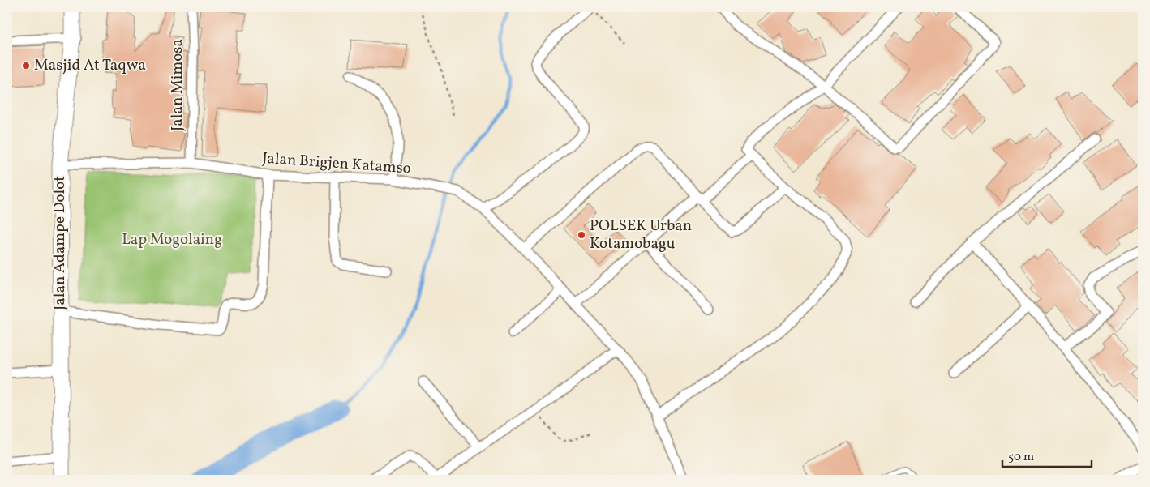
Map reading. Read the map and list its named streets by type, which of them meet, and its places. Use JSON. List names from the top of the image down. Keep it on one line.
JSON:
{"streets":{"highway":["Jalan Adampe Dolot"],"street":["Jalan Mimosa","Jalan Brigjen Katamso"]},"crossings":[["Jalan Mimosa","Jalan Brigjen Katamso"],["Jalan Brigjen Katamso","Jalan Adampe Dolot"]],"parks":["Lap Mogolaing"],"places":["Masjid At Taqwa","POLSEK Urban Kotamobagu"],"scale_bar":"50 m"}
